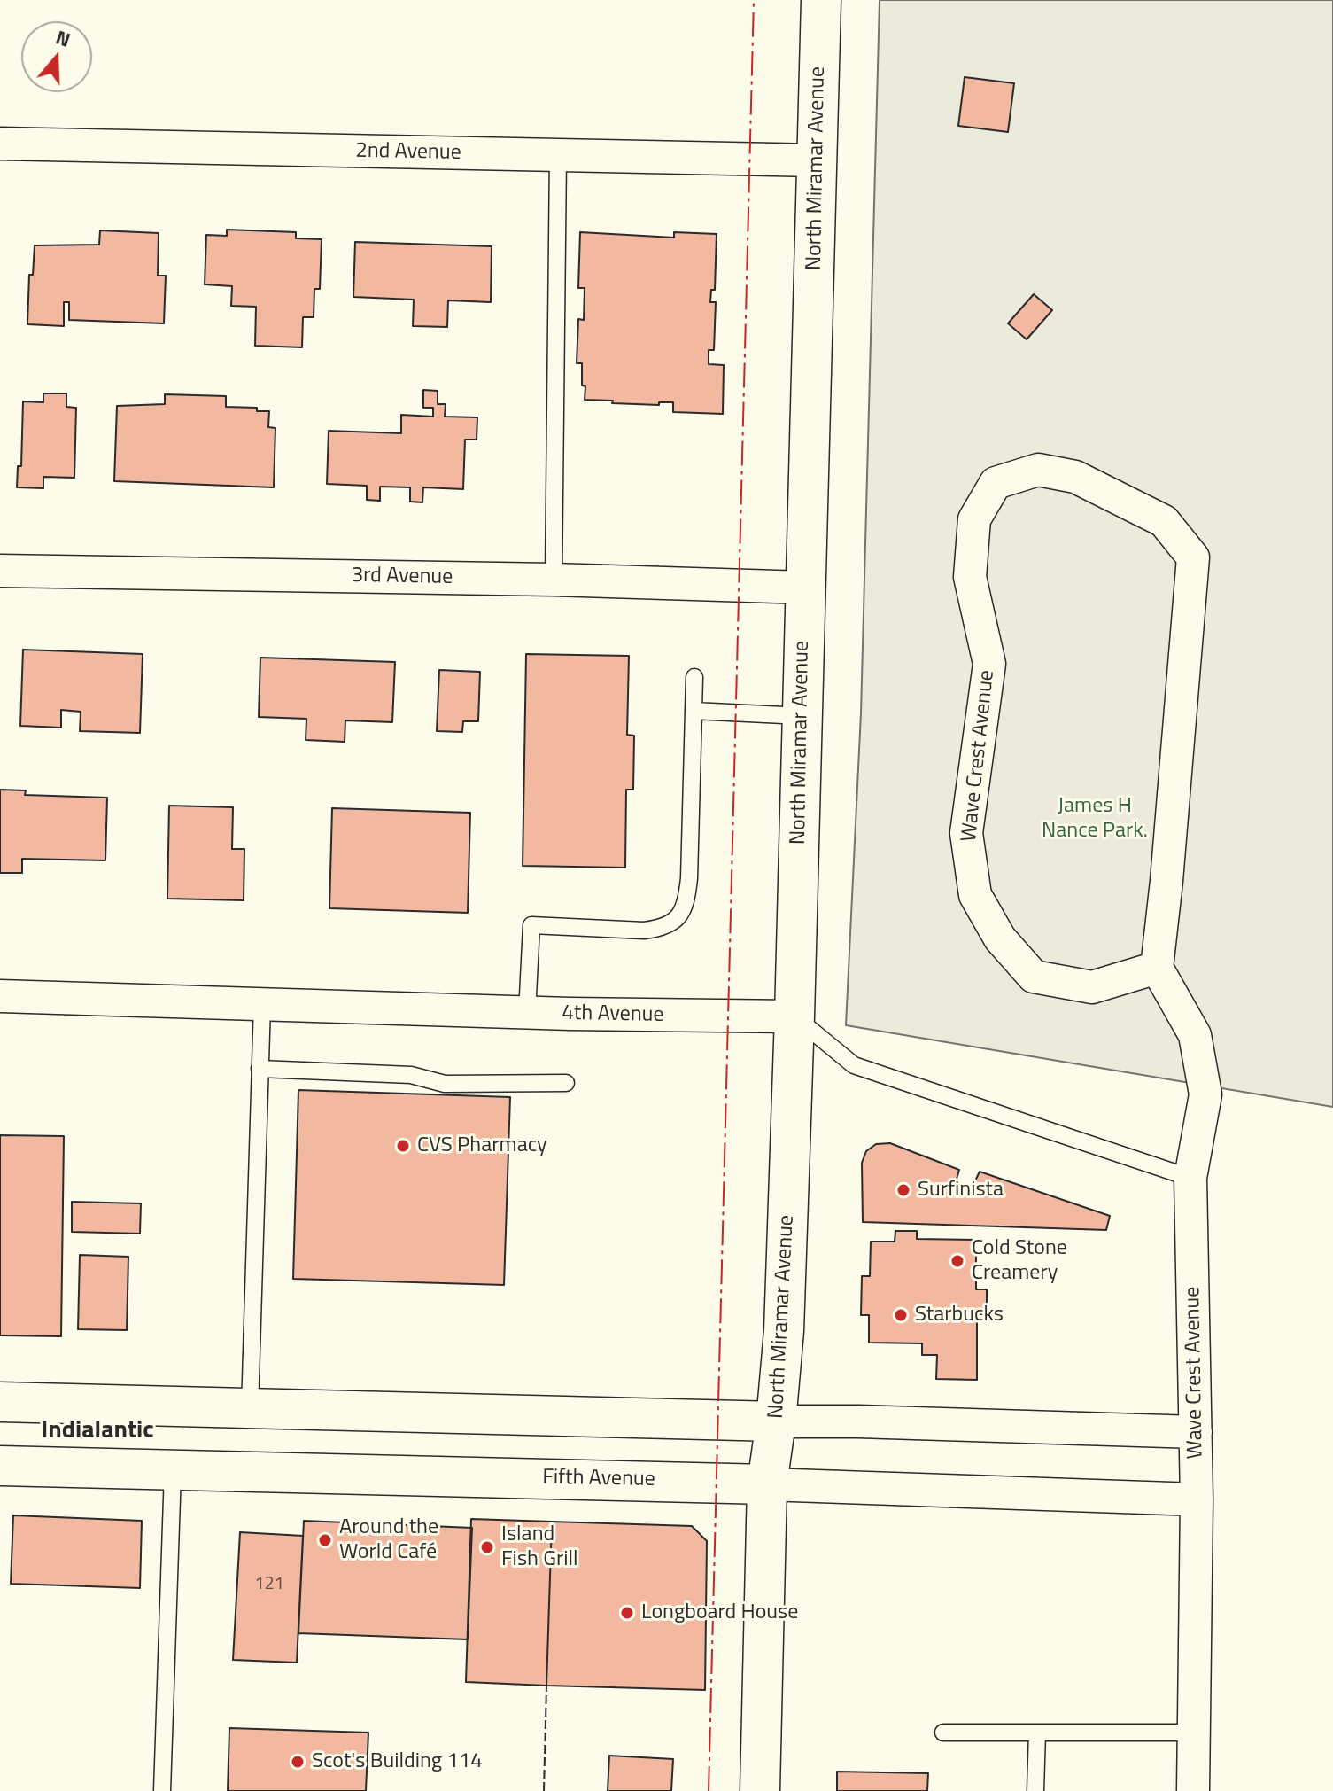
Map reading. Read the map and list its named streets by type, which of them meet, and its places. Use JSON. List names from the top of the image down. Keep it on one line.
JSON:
{"streets":{"main road":["North Miramar Avenue","Fifth Avenue"],"street":["2nd Avenue","3rd Avenue","Wave Crest Avenue","4th Avenue"]},"crossings":[["2nd Avenue","North Miramar Avenue"],["North Miramar Avenue","3rd Avenue"],["North Miramar Avenue","4th Avenue"],["North Miramar Avenue","Fifth Avenue"],["Wave Crest Avenue","Fifth Avenue"]],"districts":["Indialantic"],"parks":["James H Nance Park."],"places":["CVS Pharmacy","Surfinista","Cold Stone Creamery","Starbucks","Around the World Café","Island Fish Grill","Longboard House","Scot's Building 114"],"house_numbers":["121"],"north":"top"}
